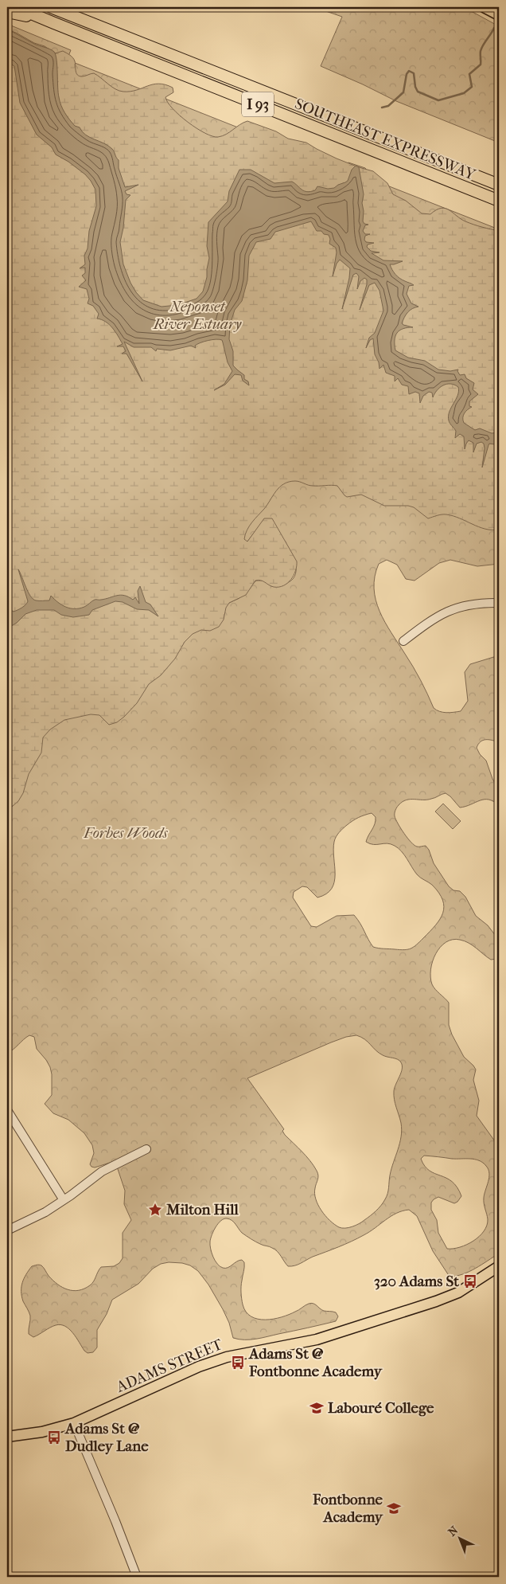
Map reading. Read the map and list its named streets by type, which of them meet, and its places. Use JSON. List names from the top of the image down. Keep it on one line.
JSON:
{"streets":{"highway":["I 93","SOUTHEAST EXPRESSWAY"],"main road":["ADAMS STREET"]},"parks":["Neponset River Estuary","Forbes Woods"],"places":{"place":["Milton Hill"],"bus stop":["320 Adams St","Adams St @ Fontbonne Academy","Adams St @ Dudley Lane"],"school or university":["Labouré College","Fontbonne Academy"]},"north":"top left"}
